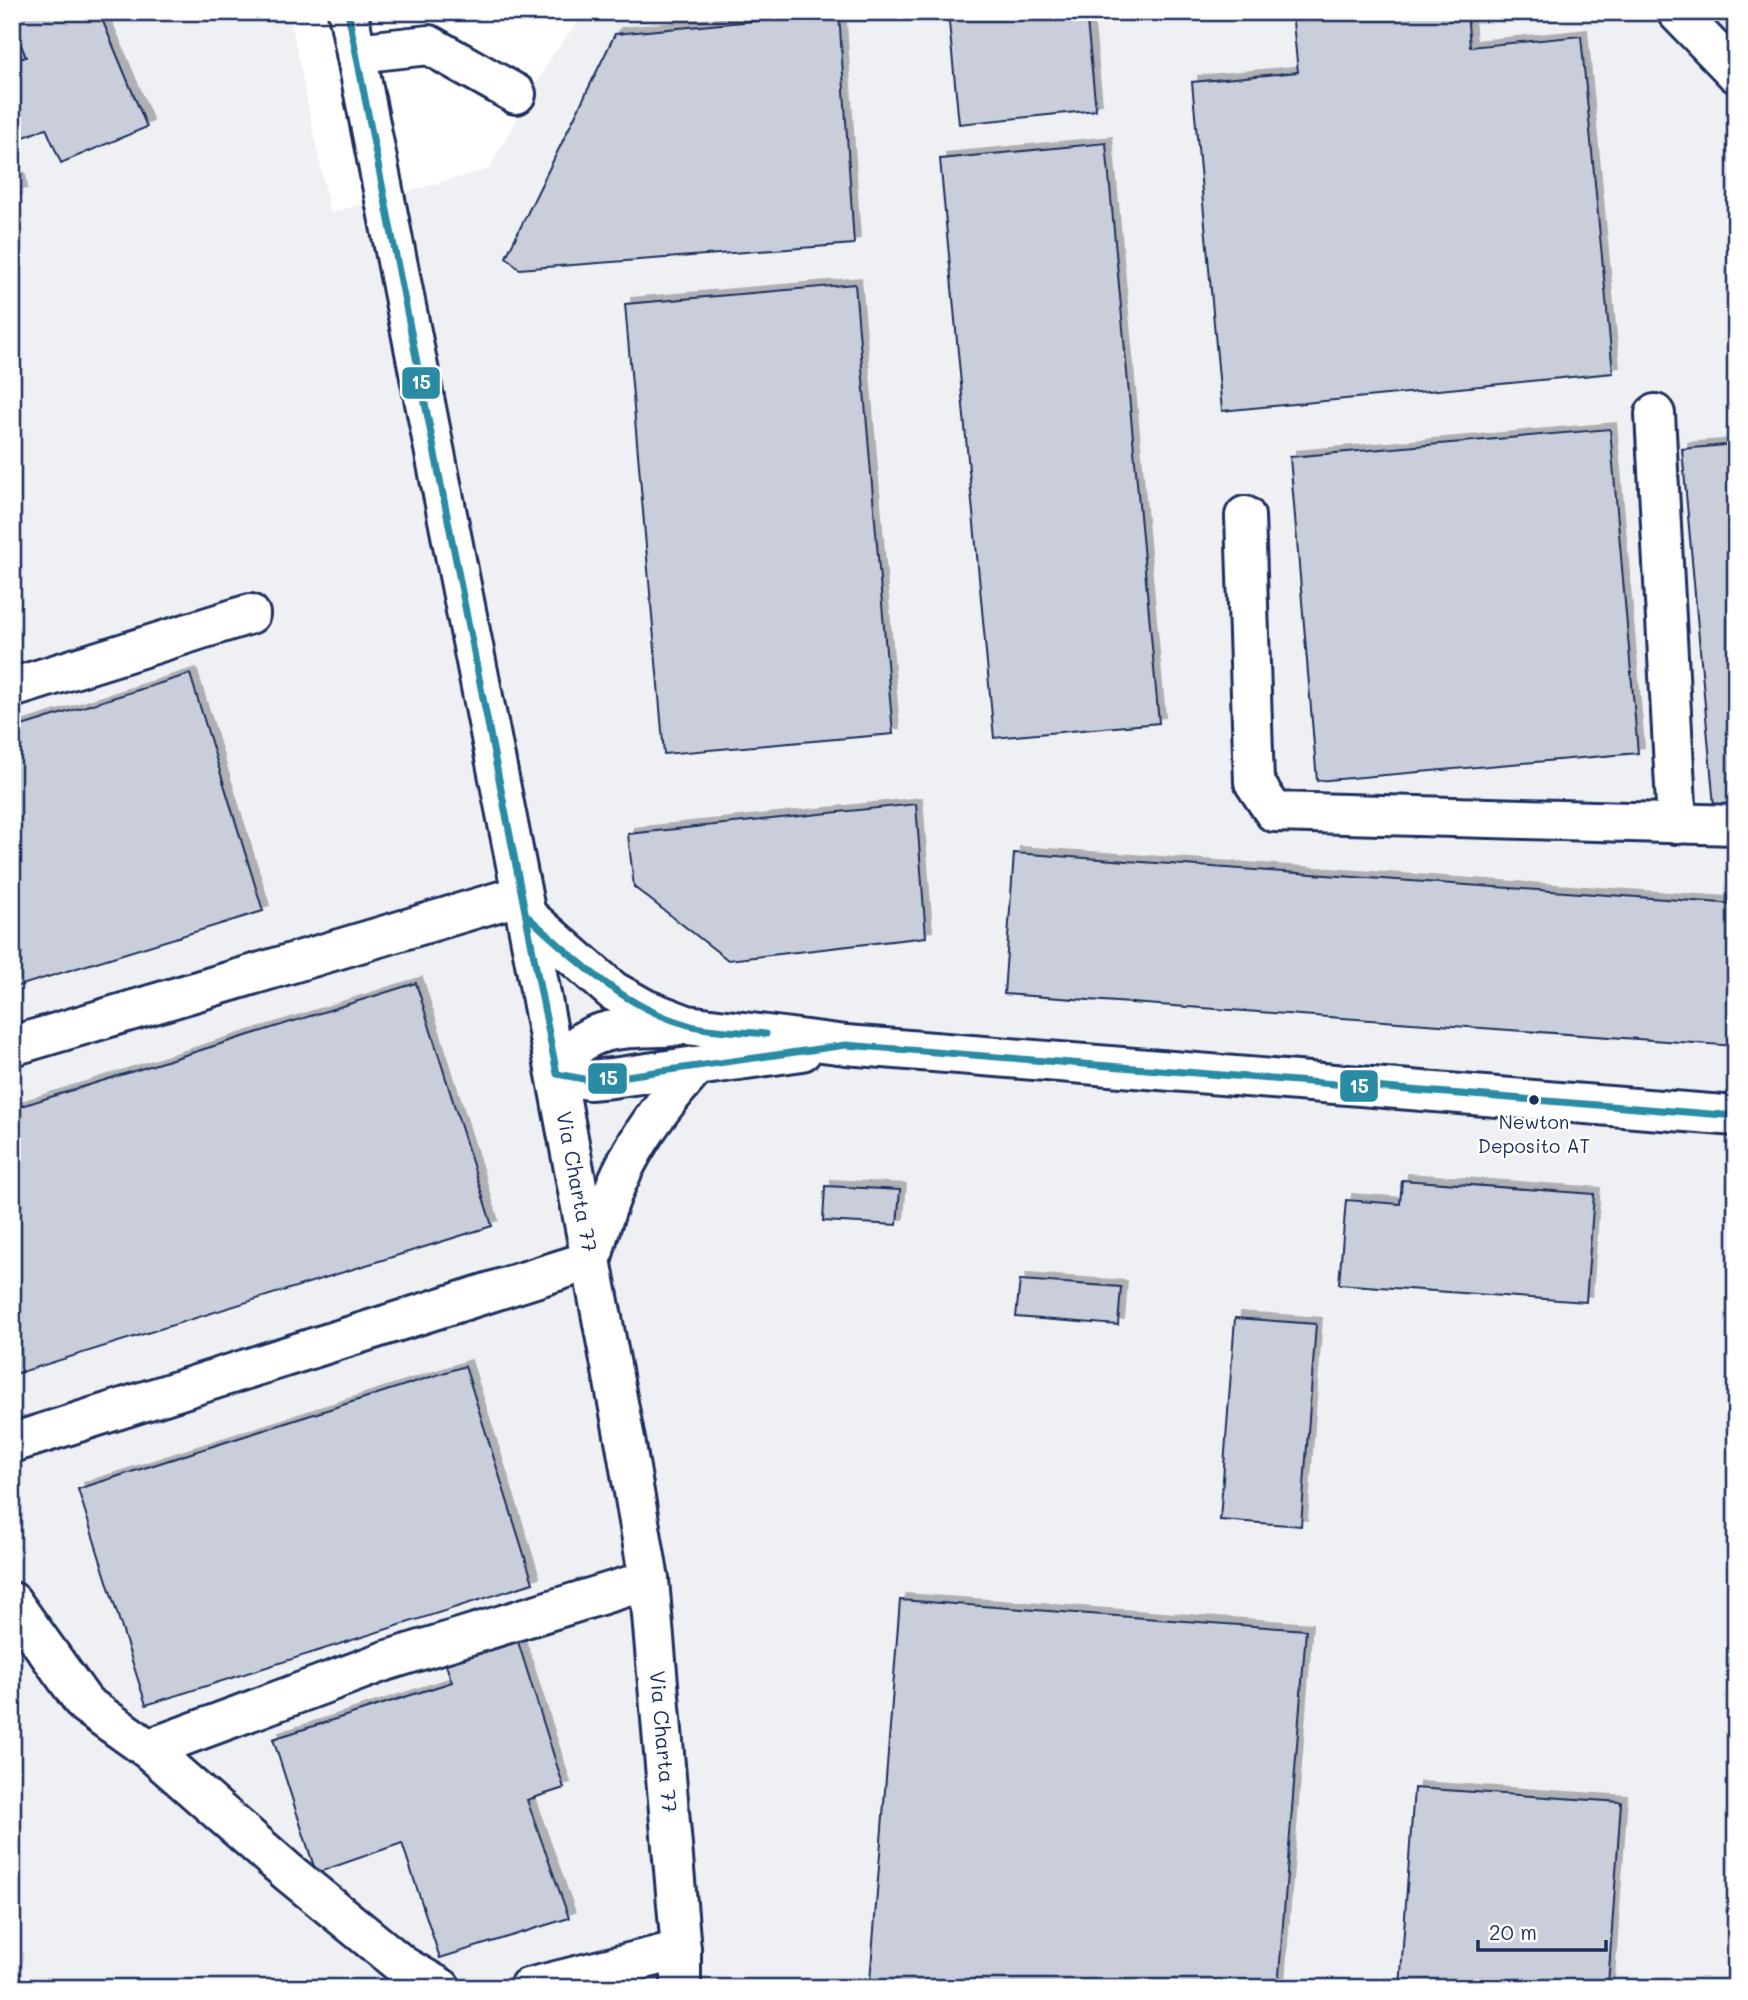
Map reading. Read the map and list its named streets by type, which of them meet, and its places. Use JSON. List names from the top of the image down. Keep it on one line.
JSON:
{"streets":{"street":["Via Charta 77"]},"places":["Newton Deposito AT"],"lines":["transit line 15"],"scale_bar":"20 m"}
